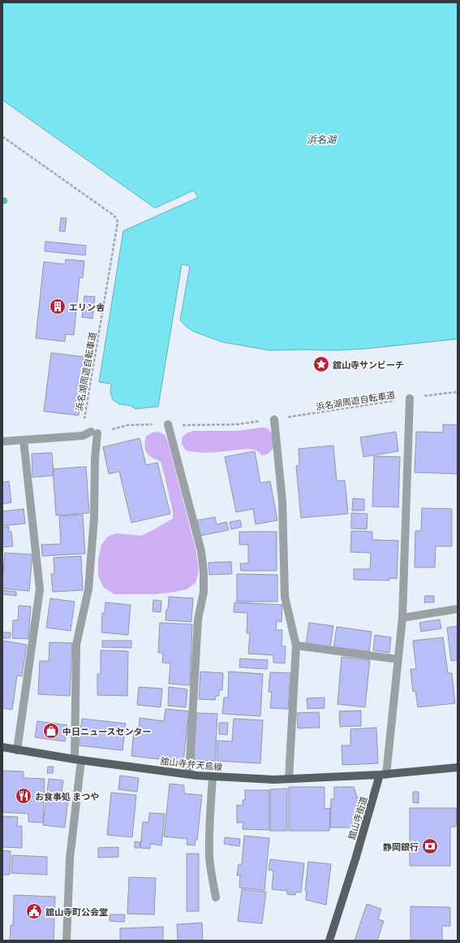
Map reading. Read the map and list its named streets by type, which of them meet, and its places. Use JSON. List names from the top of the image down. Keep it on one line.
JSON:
{"streets":{"main road":["舘山寺弁天島線","舘山寺街道"],"path":["浜名湖周遊自転車道"]},"crossings":[["舘山寺弁天島線","舘山寺街道"]],"water":["浜名湖"],"places":{"building":["エリン舎"],"place":["舘山寺サンビーチ"],"shop":["中日ニュースセンター"],"restaurant":["お食事処 まつや"],"bank":["静岡銀行"],"public building":["舘山寺町公会堂"]}}
